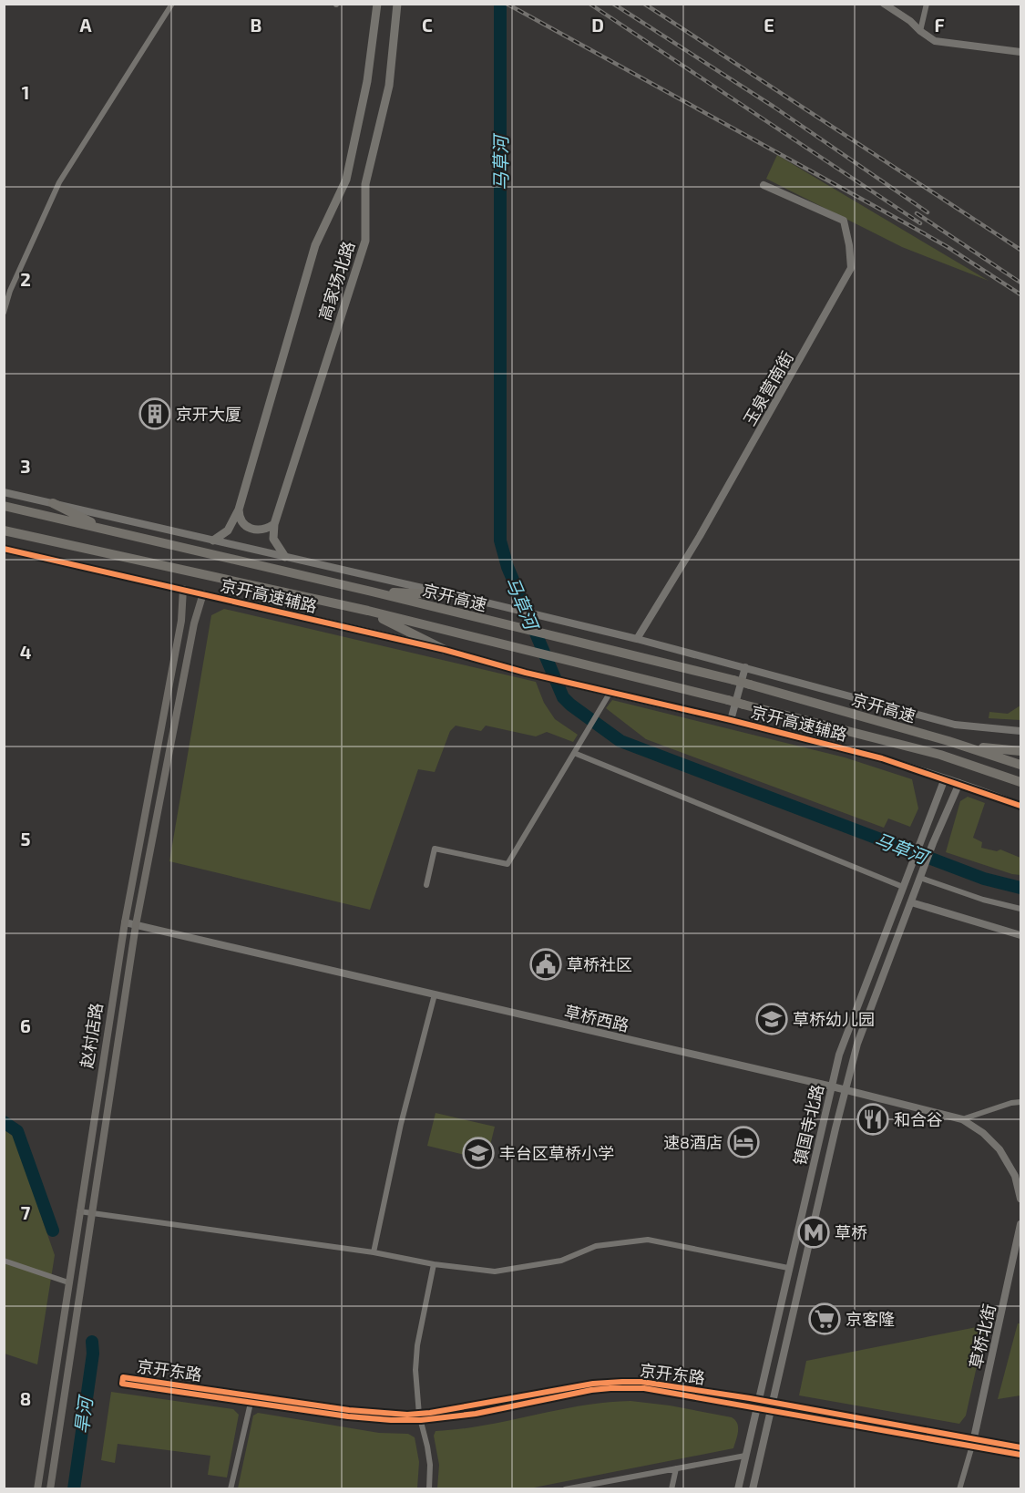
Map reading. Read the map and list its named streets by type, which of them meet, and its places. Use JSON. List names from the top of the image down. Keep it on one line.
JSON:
{"streets":{"highway":["京开高速"],"main road":["高家场北路","赵村店路"],"street":["玉泉营南街","京开高速辅路","草桥西路","镇国寺北路","草桥北街","京开东路"]},"crossings":[["京开高速辅路","赵村店路"],["京开高速辅路","镇国寺北路"],["草桥西路","赵村店路"],["草桥西路","镇国寺北路"],["镇国寺北路","京开东路"],["草桥北街","京开东路"]],"water":["马草河","旱河"],"places":{"building":["京开大厦"],"public building":["草桥社区"],"school or university":["草桥幼儿园","丰台区草桥小学"],"restaurant":["和合谷"],"hotel":["速8酒店"],"metro station":["草桥"],"supermarket":["京客隆"]},"grid":{"columns":["A","B","C","D","E","F"],"rows":["1","2","3","4","5","6","7","8"]}}
